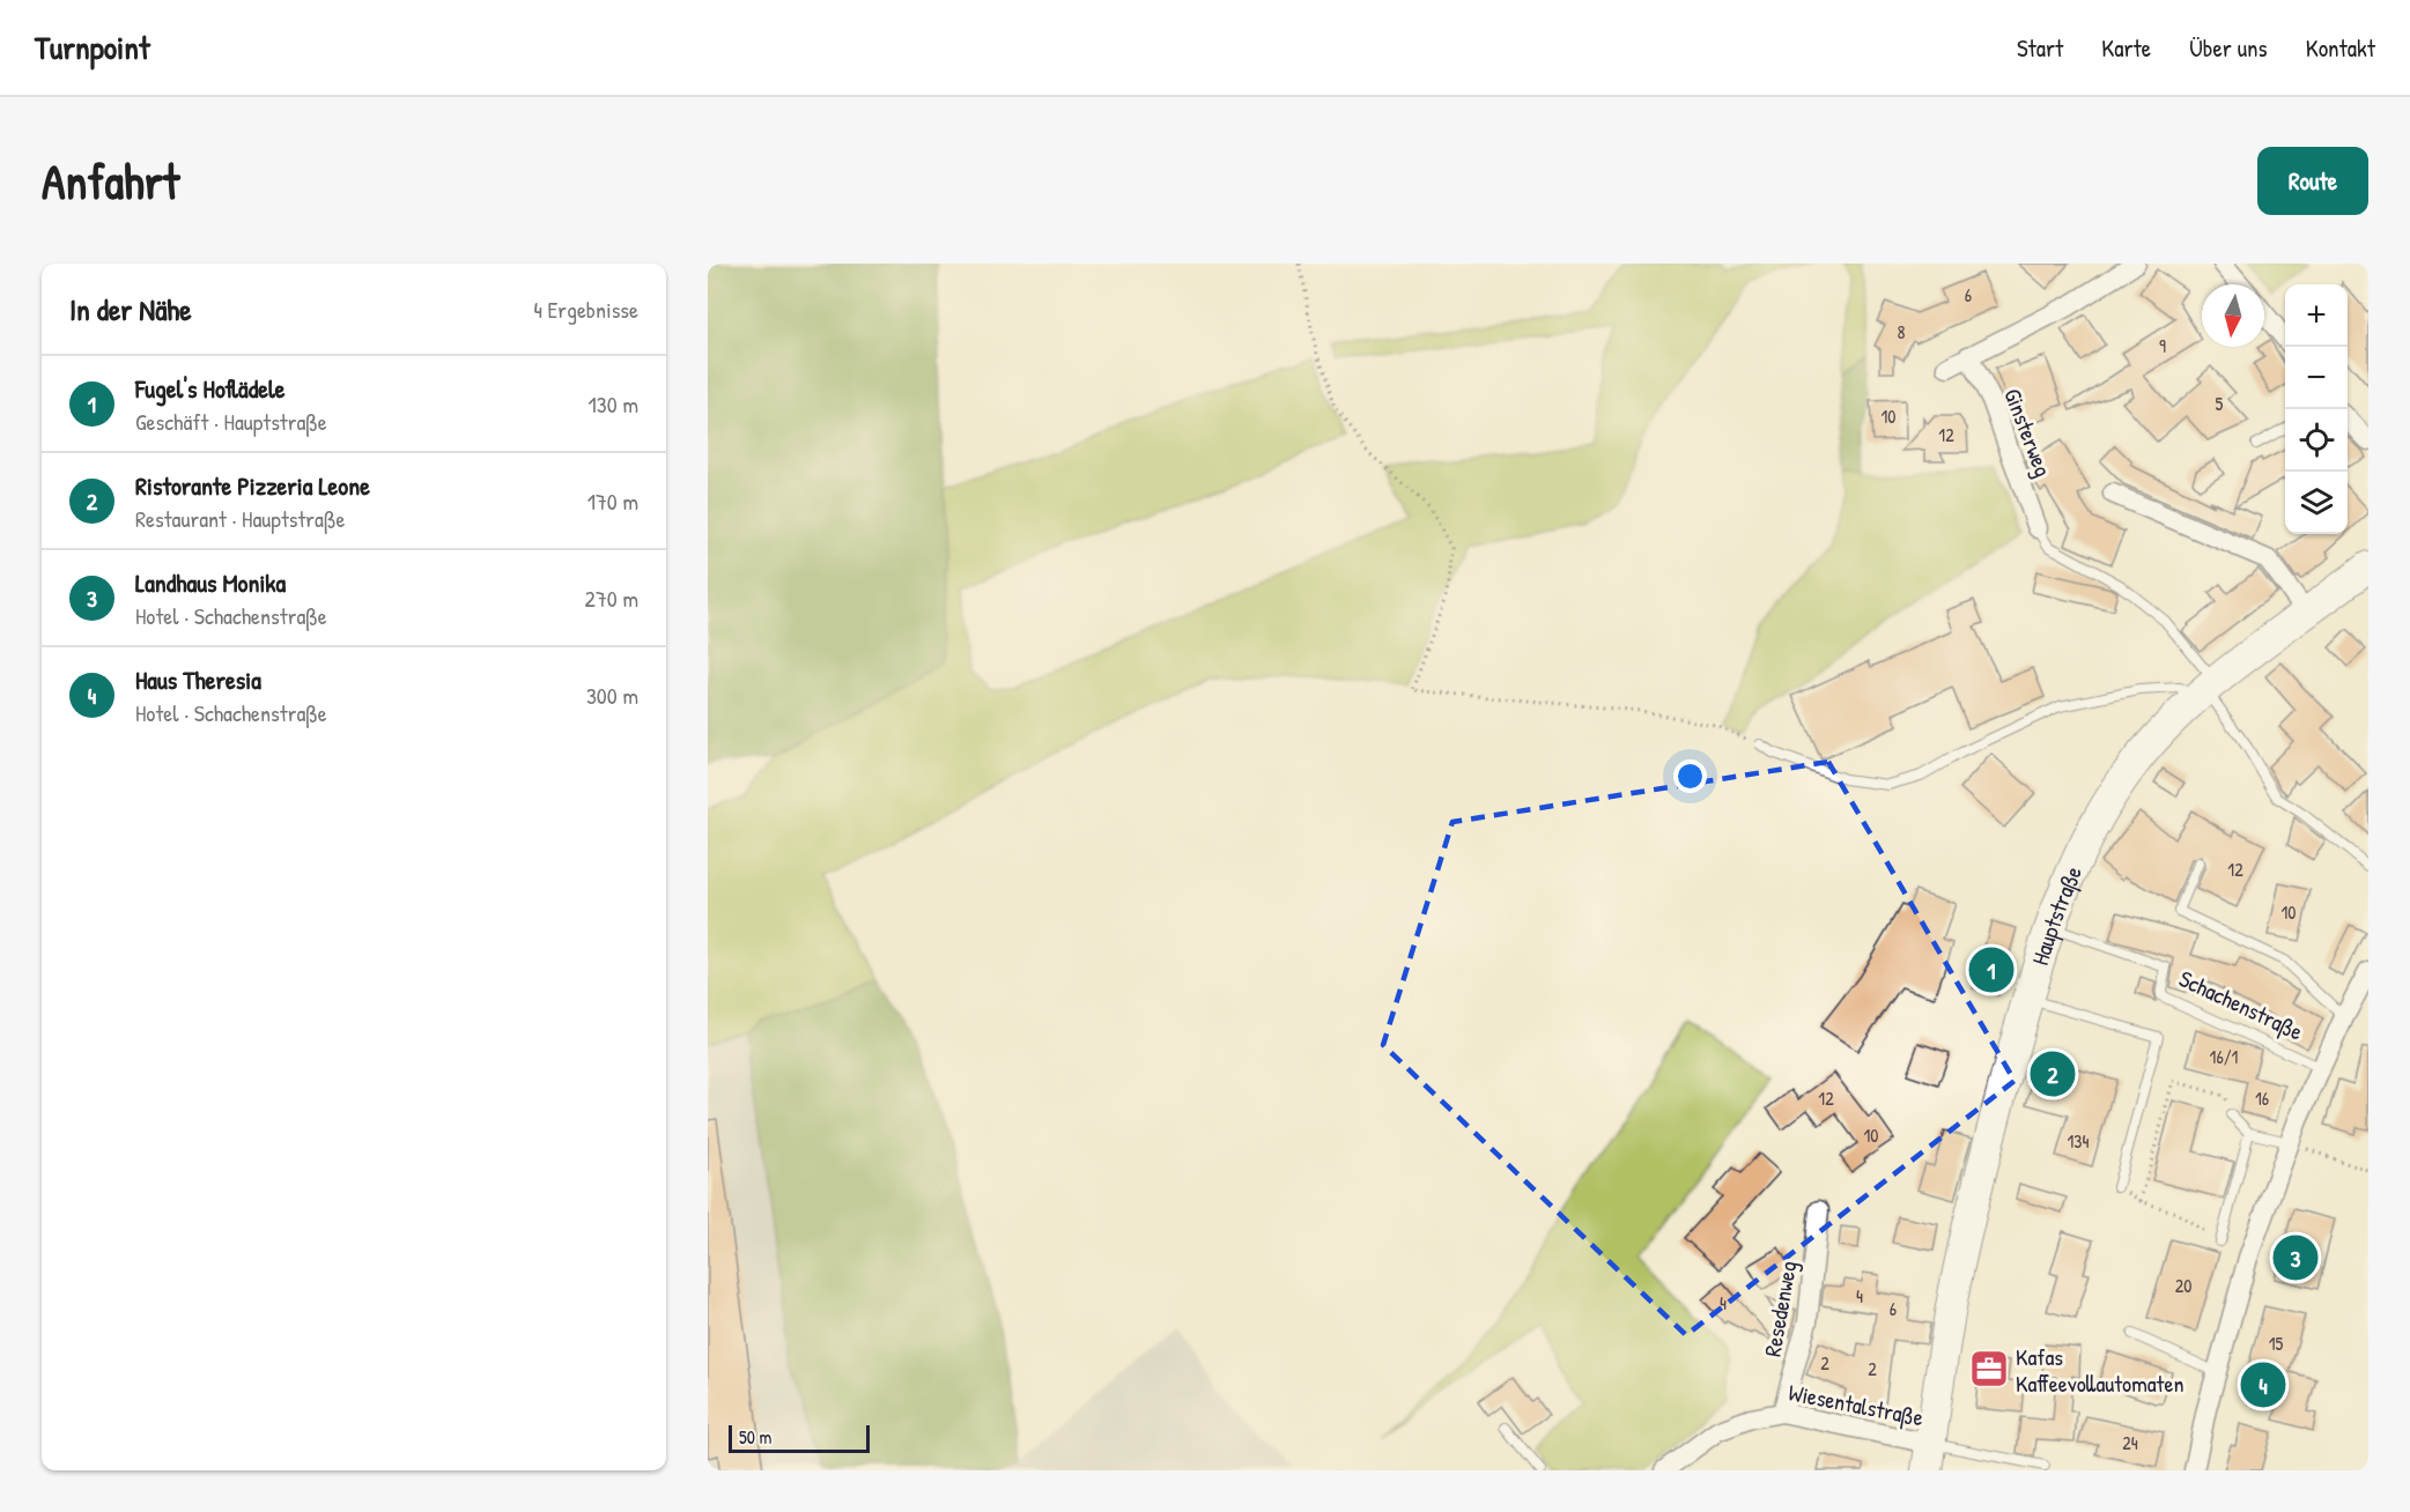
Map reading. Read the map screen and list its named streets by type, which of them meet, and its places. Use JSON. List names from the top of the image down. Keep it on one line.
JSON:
{"streets":{"main road":["Hauptstraße"],"street":["Ginsterweg","Schachenstraße","Resedenweg","Wiesentalstraße"]},"crossings":[["Hauptstraße","Schachenstraße"],["Hauptstraße","Wiesentalstraße"],["Resedenweg","Wiesentalstraße"]],"places":{"office":["Kafas Kaffeevollautomaten"]},"house_numbers":["6","8","9","5","10","12","12","10","16/1","12","16","10","134","20","4","4","6","15","2","2","24"],"scale_bar":"50 m","north":"bottom","page":{"header":"Turnpoint","nav":["Start","Karte","Über uns","Kontakt"],"buttons":"Route","title":"Anfahrt","heading":["In der Nähe","4 Ergebnisse"],"map_buttons":["+","−"],"list":[{"mark":"1","name":"Fugel's Hoflädele","note":"Geschäft · Hauptstraße","value":"130 m"},{"mark":"2","name":"Ristorante Pizzeria Leone","note":"Restaurant · Hauptstraße","value":"170 m"},{"mark":"3","name":"Landhaus Monika","note":"Hotel · Schachenstraße","value":"270 m"},{"mark":"4","name":"Haus Theresia","note":"Hotel · Schachenstraße","value":"300 m"}],"pins":["1","2","3","4"],"scale":"50 m"}}
